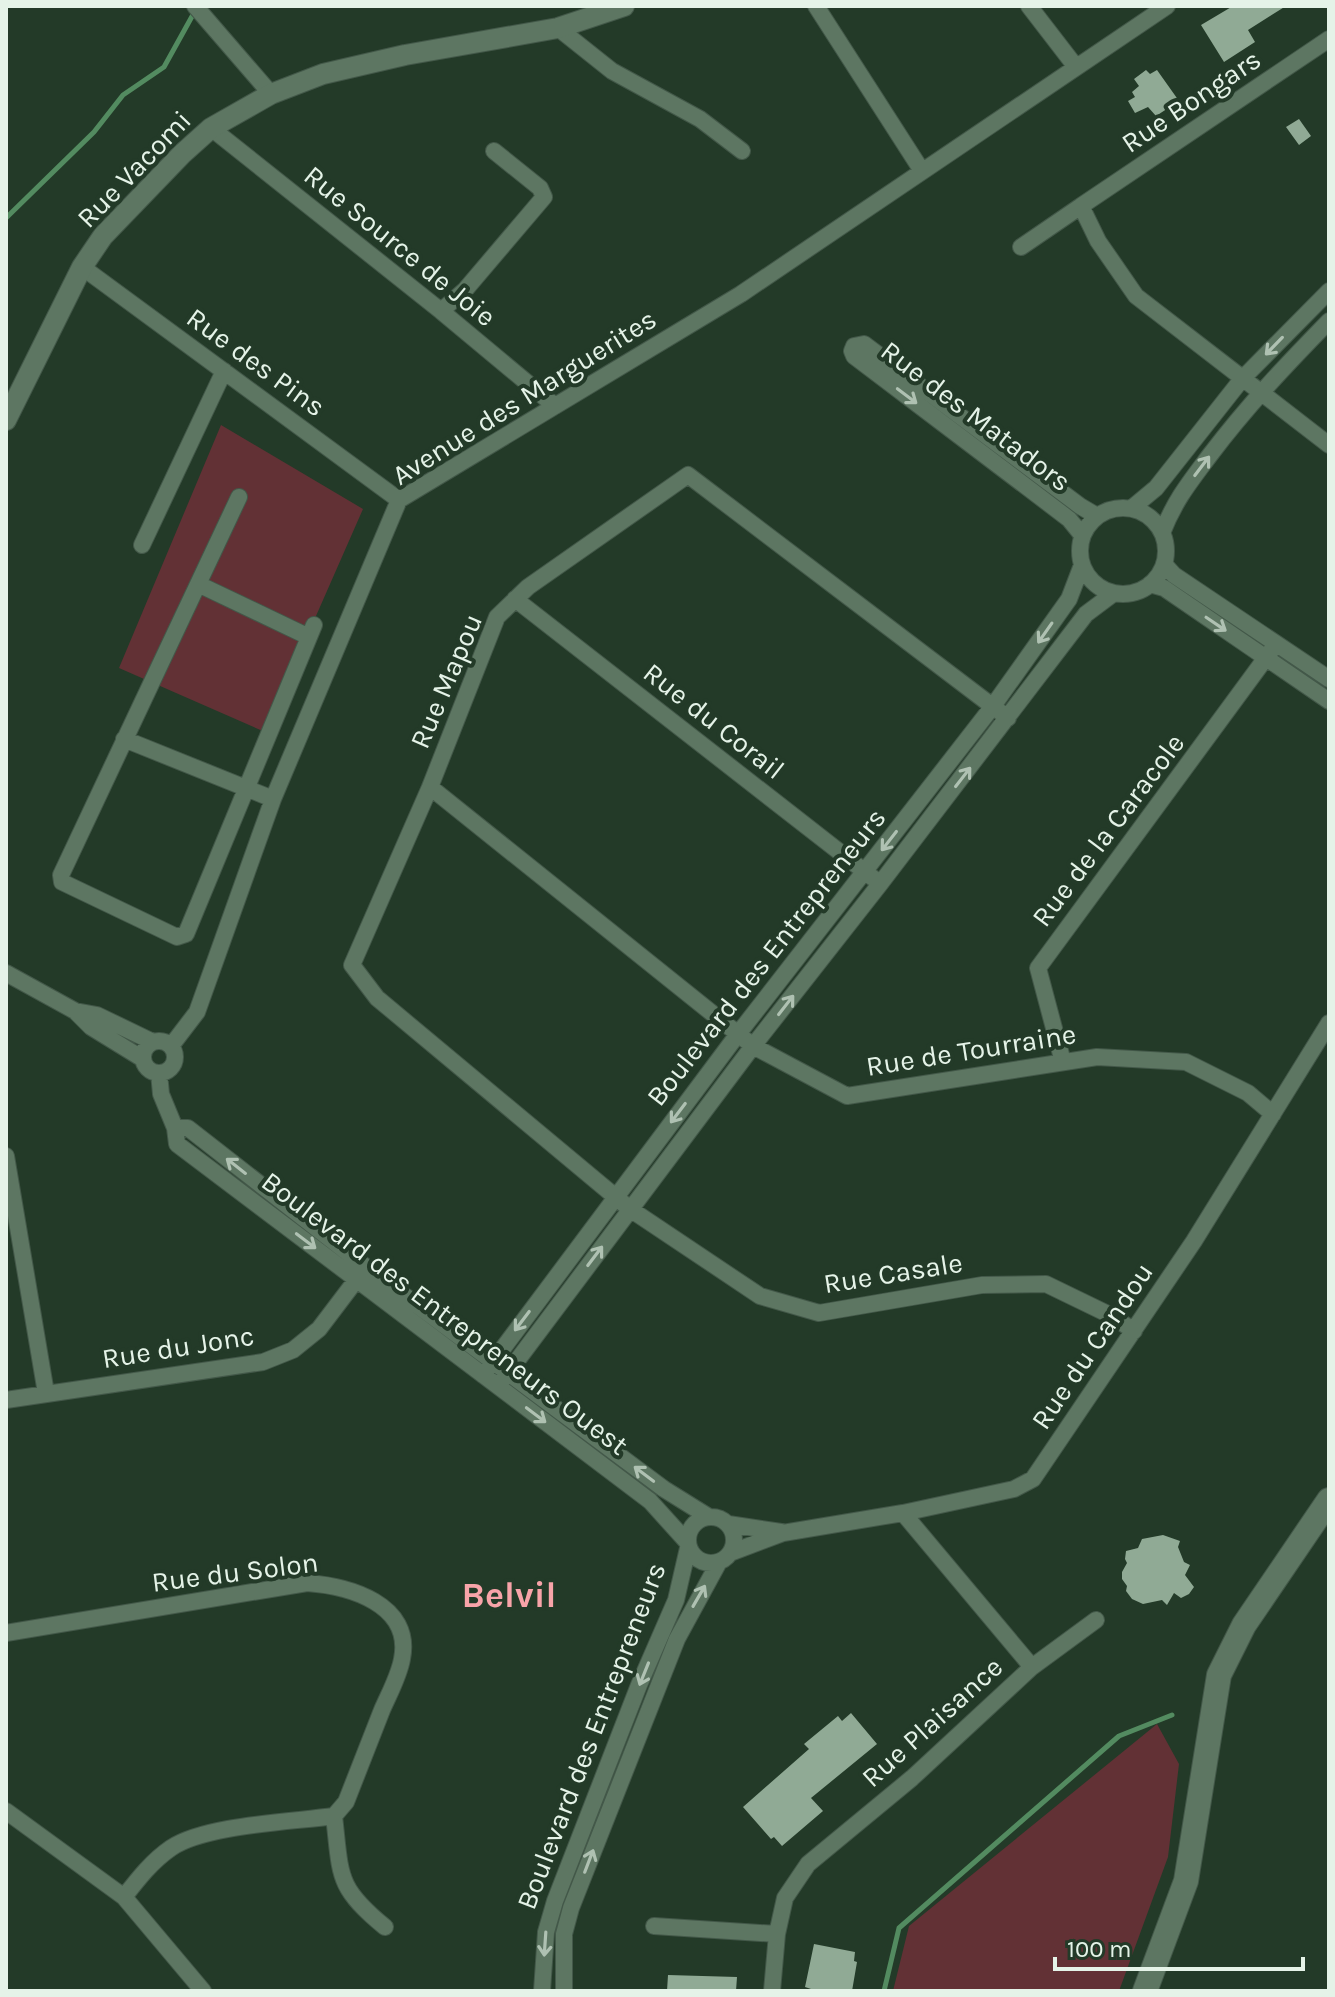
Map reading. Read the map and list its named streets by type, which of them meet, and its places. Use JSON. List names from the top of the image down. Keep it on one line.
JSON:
{"streets":{"street":["Rue Bongars","Rue Vacomi","Rue Source de Joie","Rue des Pins","Avenue des Marguerites","Rue des Matadors","Rue Mapou","Rue du Corail","Rue de la Caracole","Boulevard des Entrepreneurs","Rue de Tourraine","Rue Casale","Boulevard des Entrepreneurs Ouest","Rue du Candou","Rue du Jonc","Rue du Solon","Rue Plaisance"]},"crossings":[["Rue Vacomi","Rue Source de Joie"],["Rue Vacomi","Rue des Pins"],["Rue Source de Joie","Avenue des Marguerites"],["Rue des Pins","Avenue des Marguerites"],["Avenue des Marguerites","Boulevard des Entrepreneurs Ouest"],["Rue des Matadors","Boulevard des Entrepreneurs"],["Rue Mapou","Rue du Corail"],["Rue Mapou","Boulevard des Entrepreneurs"],["Rue Mapou","Rue de Tourraine"],["Rue Mapou","Rue Casale"],["Rue du Corail","Boulevard des Entrepreneurs"],["Rue de la Caracole","Rue de Tourraine"],["Boulevard des Entrepreneurs","Rue de Tourraine"],["Boulevard des Entrepreneurs","Rue Casale"],["Boulevard des Entrepreneurs","Boulevard des Entrepreneurs Ouest"],["Boulevard des Entrepreneurs","Rue du Candou"],["Rue de Tourraine","Rue du Candou"],["Rue Casale","Rue du Candou"],["Boulevard des Entrepreneurs Ouest","Rue du Candou"],["Boulevard des Entrepreneurs Ouest","Rue du Jonc"],["Rue du Candou","Rue Plaisance"]],"districts":["Belvil"],"scale_bar":"100 m"}
